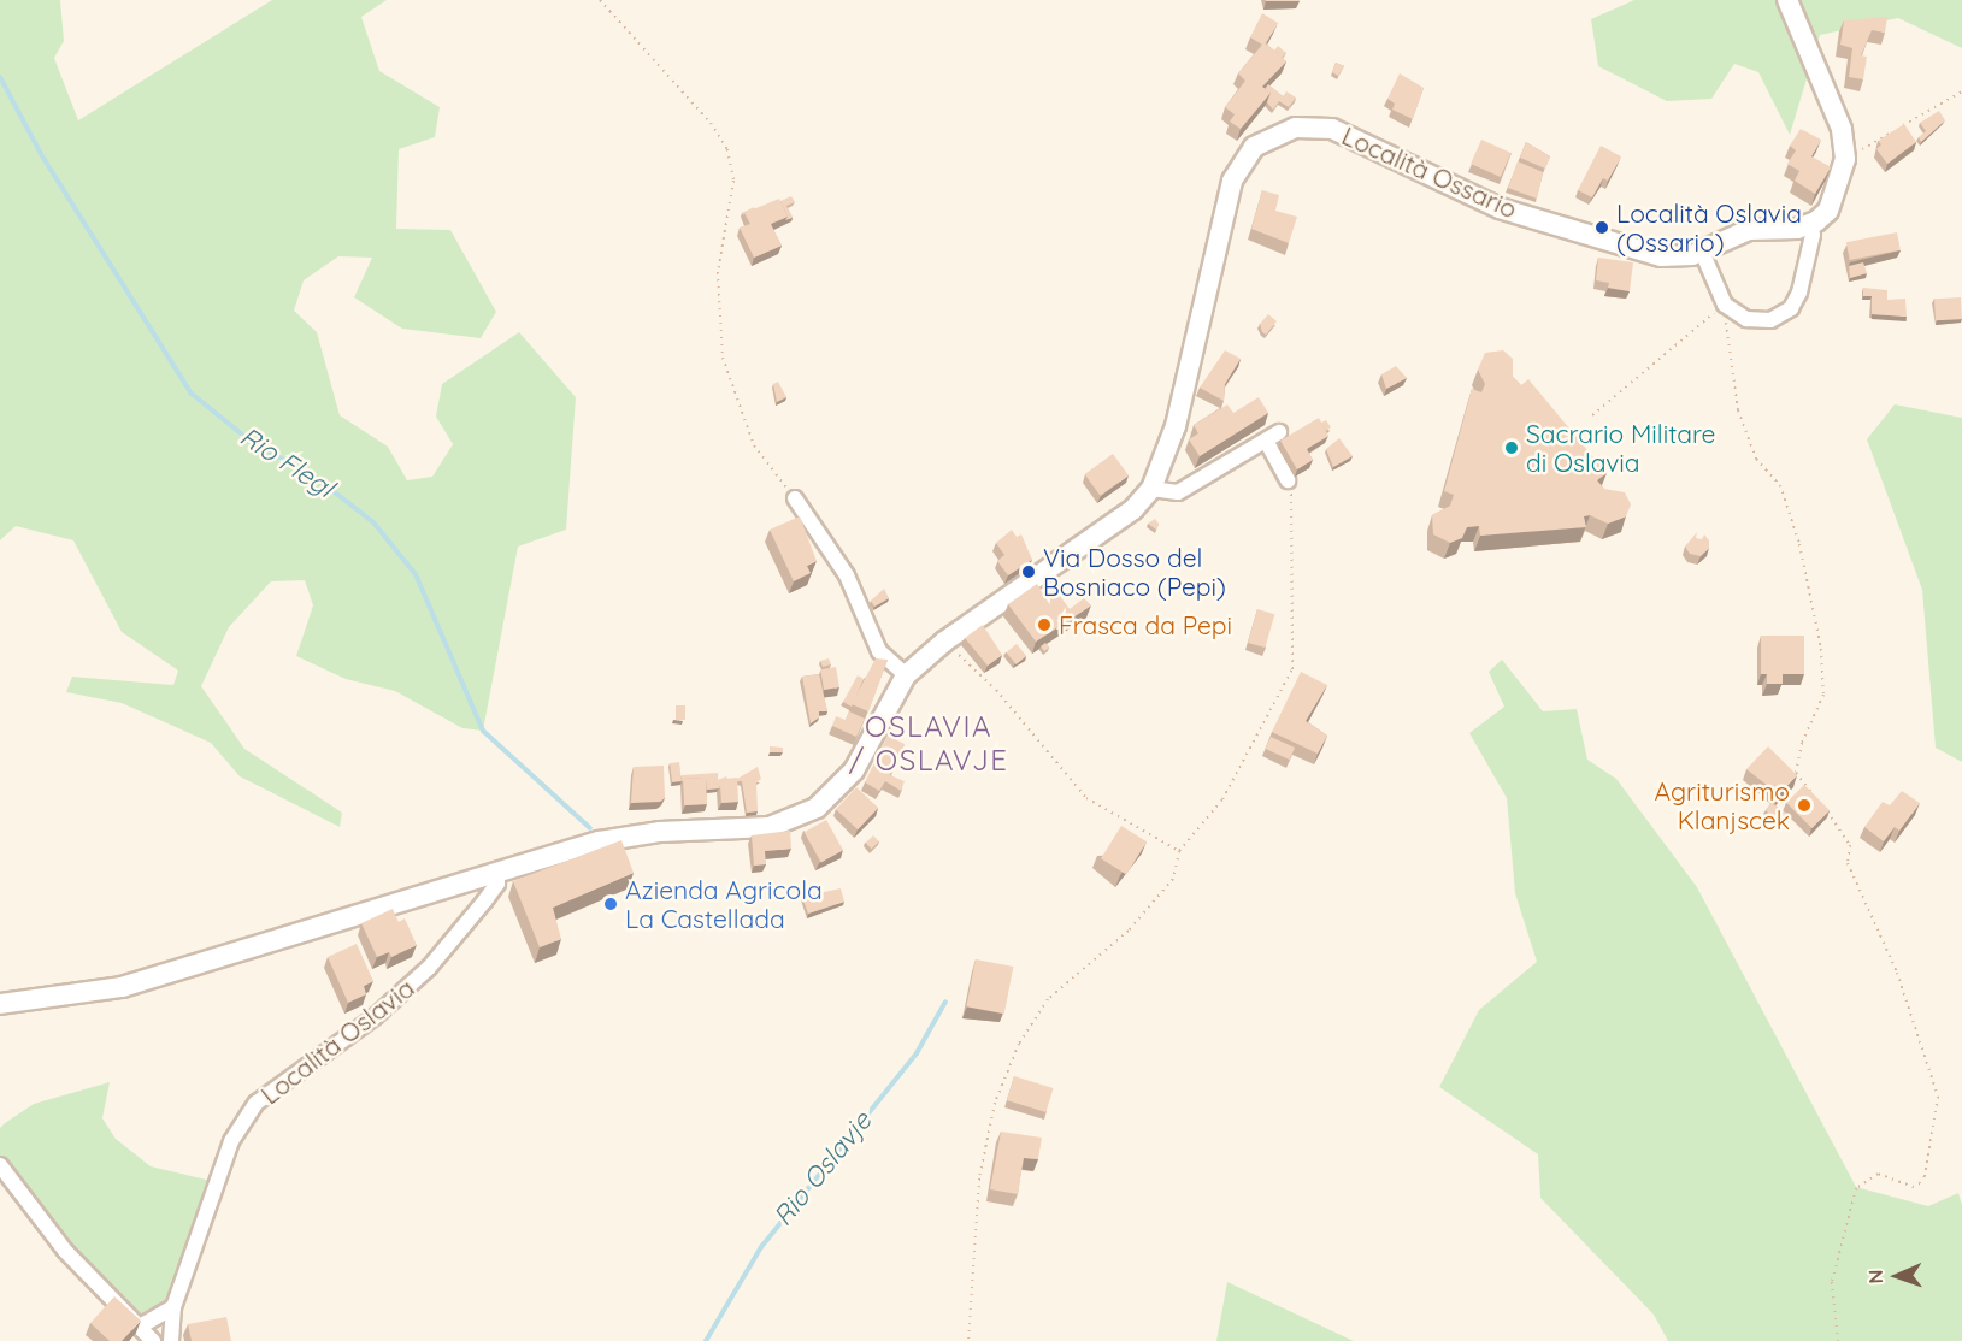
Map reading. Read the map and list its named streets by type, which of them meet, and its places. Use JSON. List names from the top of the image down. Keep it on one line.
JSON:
{"streets":{"street":["Località Ossario","Località Oslavia"]},"districts":["OSLAVIA / OSLAVJE"],"water":["Rio Flegl","Rio Oslavje"],"places":["Località Oslavia (Ossario)","Sacrario Militare di Oslavia","Via Dosso del Bosniaco (Pepi)","Frasca da Pepi","Agriturismo Klanjscek","Azienda Agricola La Castellada"],"north":"left"}
